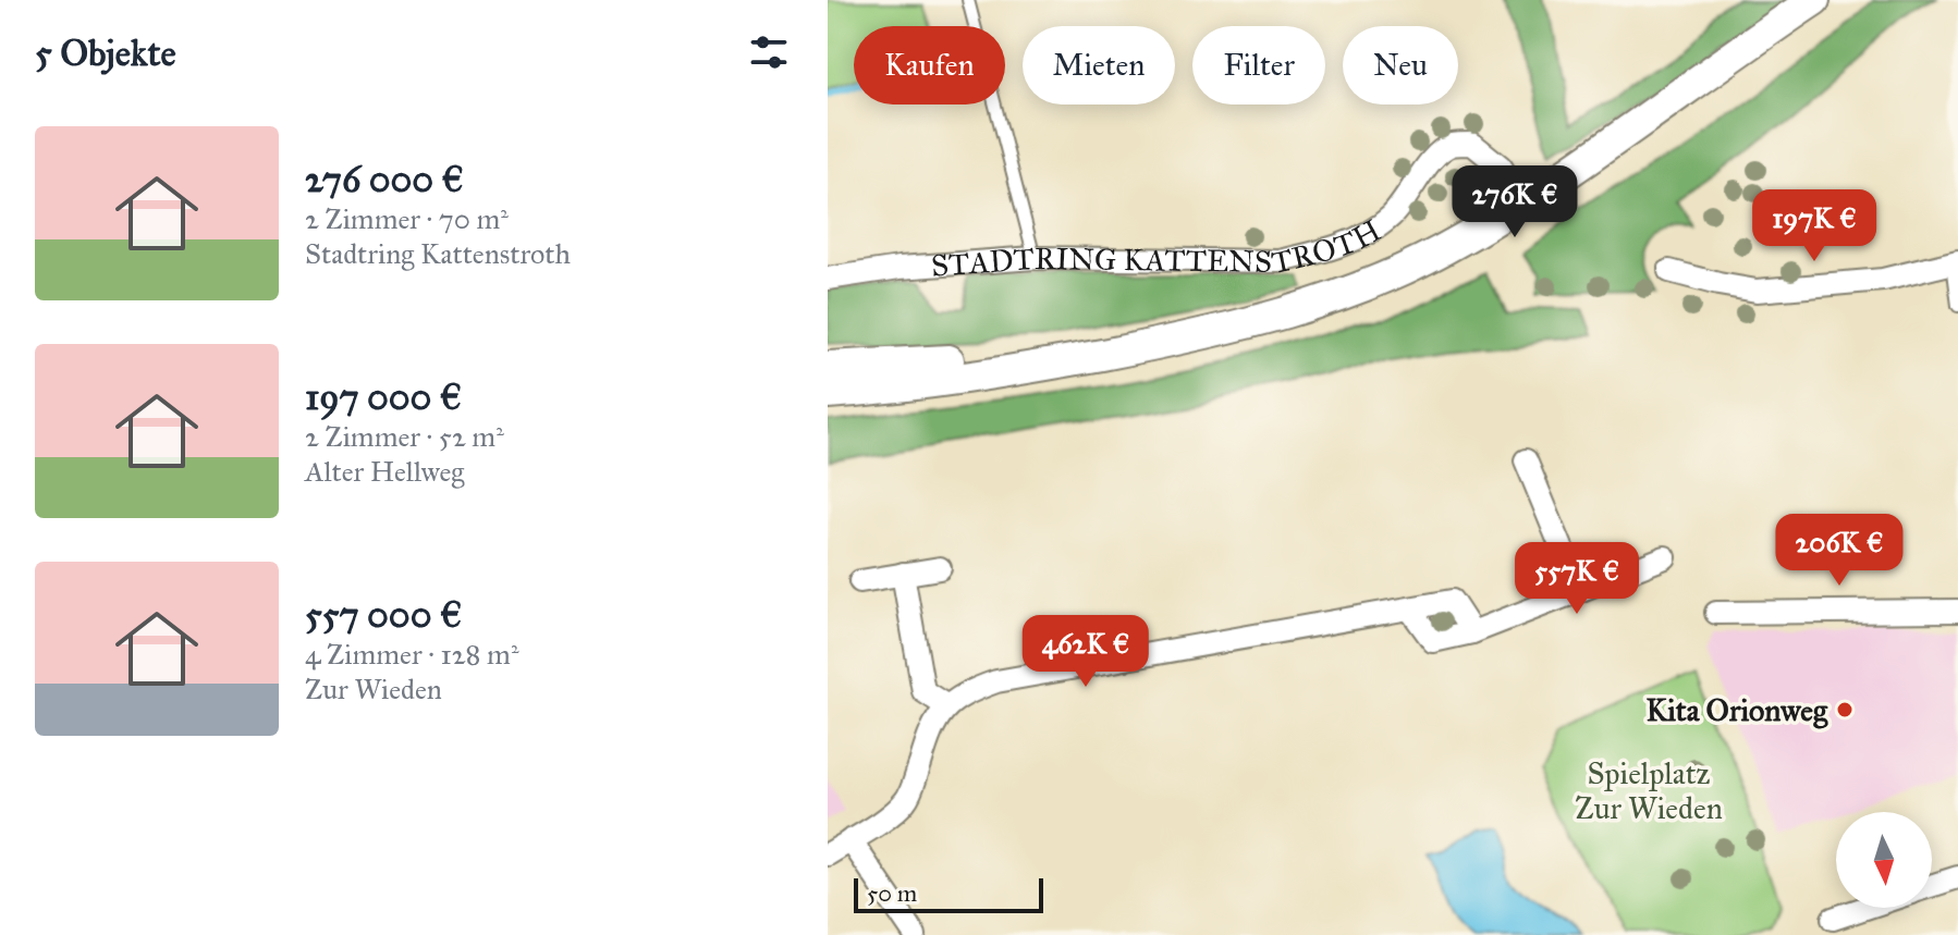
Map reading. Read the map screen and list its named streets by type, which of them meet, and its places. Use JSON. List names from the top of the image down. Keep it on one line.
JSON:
{"streets":{"main road":["STADTRING KATTENSTROTH"]},"parks":["Spielplatz Zur Wieden"],"places":["Kita Orionweg"],"scale_bar":"50 m","north":"bottom","page":{"heading":"5 Objekte","chip":["Kaufen","Mieten","Filter","Neu"],"list":[{"name":"276 000 €","note":"2 Zimmer · 70 m² · Stadtring Kattenstroth"},{"name":"197 000 €","note":"2 Zimmer · 52 m² · Alter Hellweg"},{"name":"557 000 €","note":"4 Zimmer · 128 m² · Zur Wieden"}],"price":["276K €","197K €","206K €","557K €","462K €"],"scale":"50 m"}}
